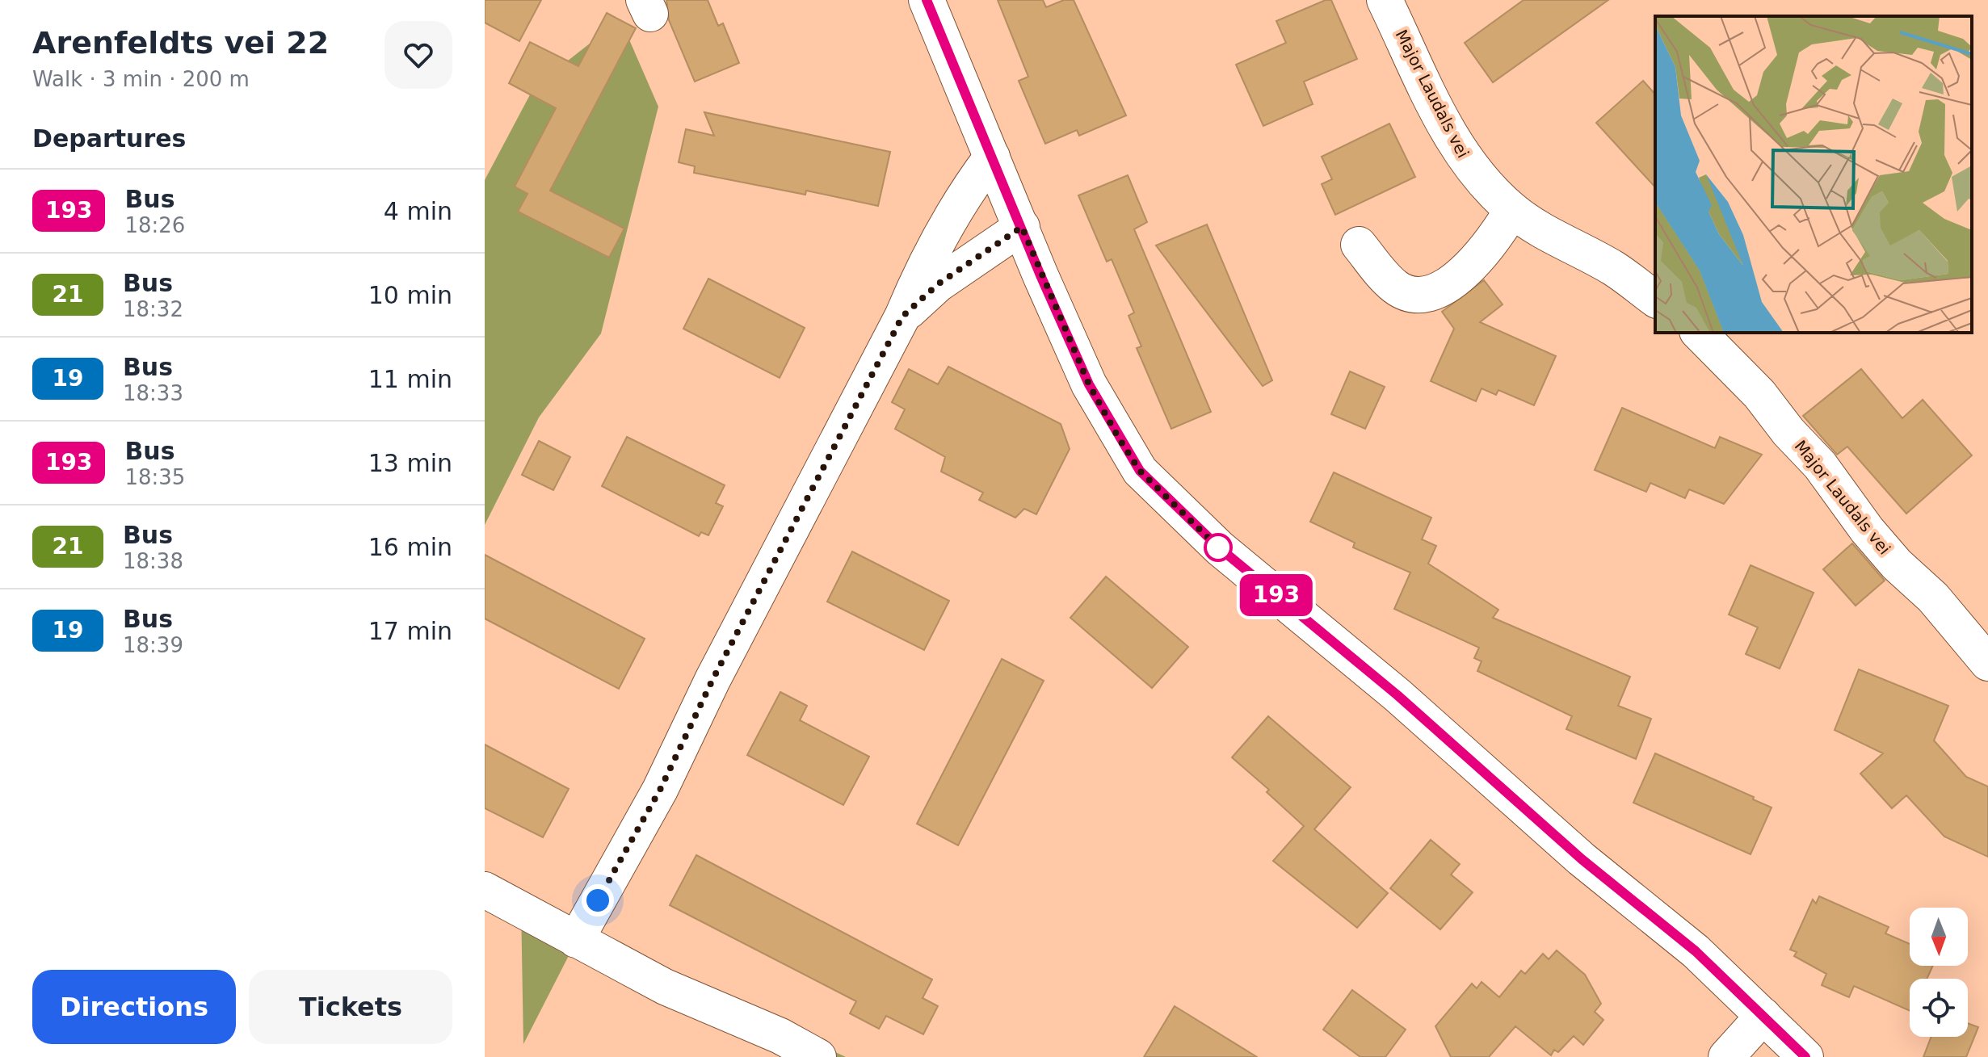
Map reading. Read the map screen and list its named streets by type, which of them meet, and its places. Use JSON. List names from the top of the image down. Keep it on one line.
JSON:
{"streets":{"street":["Major Laudals vei"]},"lines":["bus line 193"],"north":"bottom","page":{"heading":[["Arenfeldts vei 22","Walk · 3 min · 200 m"],"Departures"],"on_map":"193","list":[{"mark":"193","name":"Bus","note":"18:26","value":"4 min"},{"mark":"21","name":"Bus","note":"18:32","value":"10 min"},{"mark":"19","name":"Bus","note":"18:33","value":"11 min"},{"mark":"193","name":"Bus","note":"18:35","value":"13 min"},{"mark":"21","name":"Bus","note":"18:38","value":"16 min"},{"mark":"19","name":"Bus","note":"18:39","value":"17 min"}],"buttons":["Directions","Tickets"]}}
